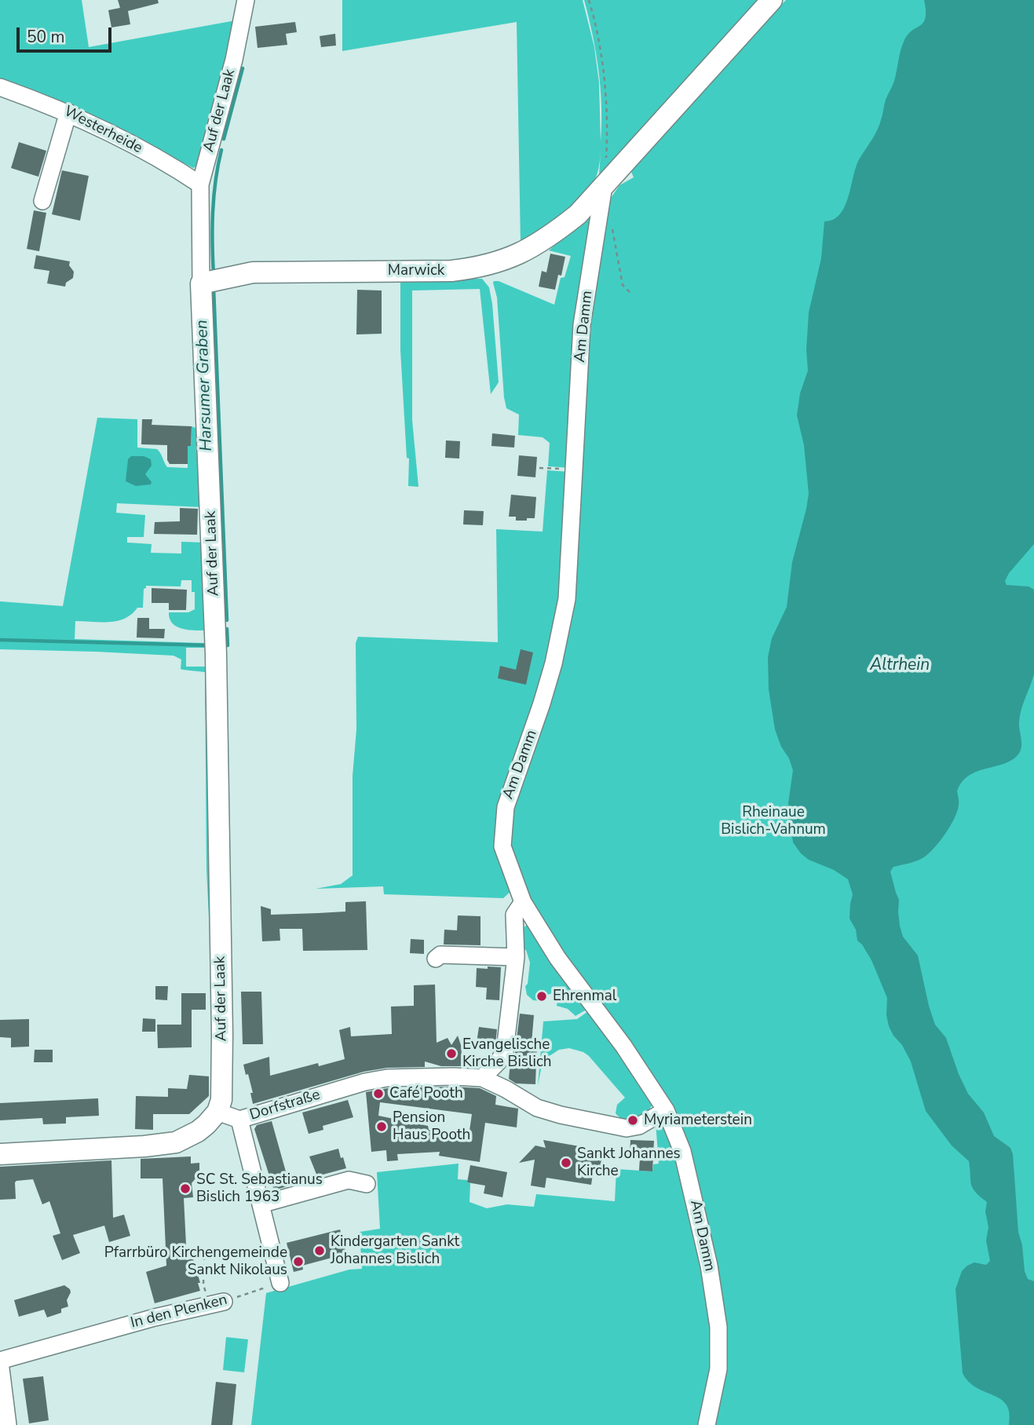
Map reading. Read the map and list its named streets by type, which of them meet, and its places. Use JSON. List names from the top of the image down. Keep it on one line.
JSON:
{"streets":{"main road":["Auf der Laak","Marwick"],"street":["Westerheide","Am Damm","Dorfstraße","In den Plenken"]},"crossings":[["Auf der Laak","Westerheide"],["Auf der Laak","Marwick"],["Auf der Laak","Dorfstraße"],["Marwick","Am Damm"]],"water":["Harsumer Graben","Altrhein"],"parks":["Rheinaue Bislich-Vahnum"],"places":["Ehrenmal","Evangelische Kirche Bislich","Café Pooth","Myriameterstein","Pension Haus Pooth","Sankt Johannes Kirche","SC St. Sebastianus Bislich 1963","Kindergarten Sankt Johannes Bislich","Pfarrbüro Kirchengemeinde Sankt Nikolaus"],"scale_bar":"50 m"}
